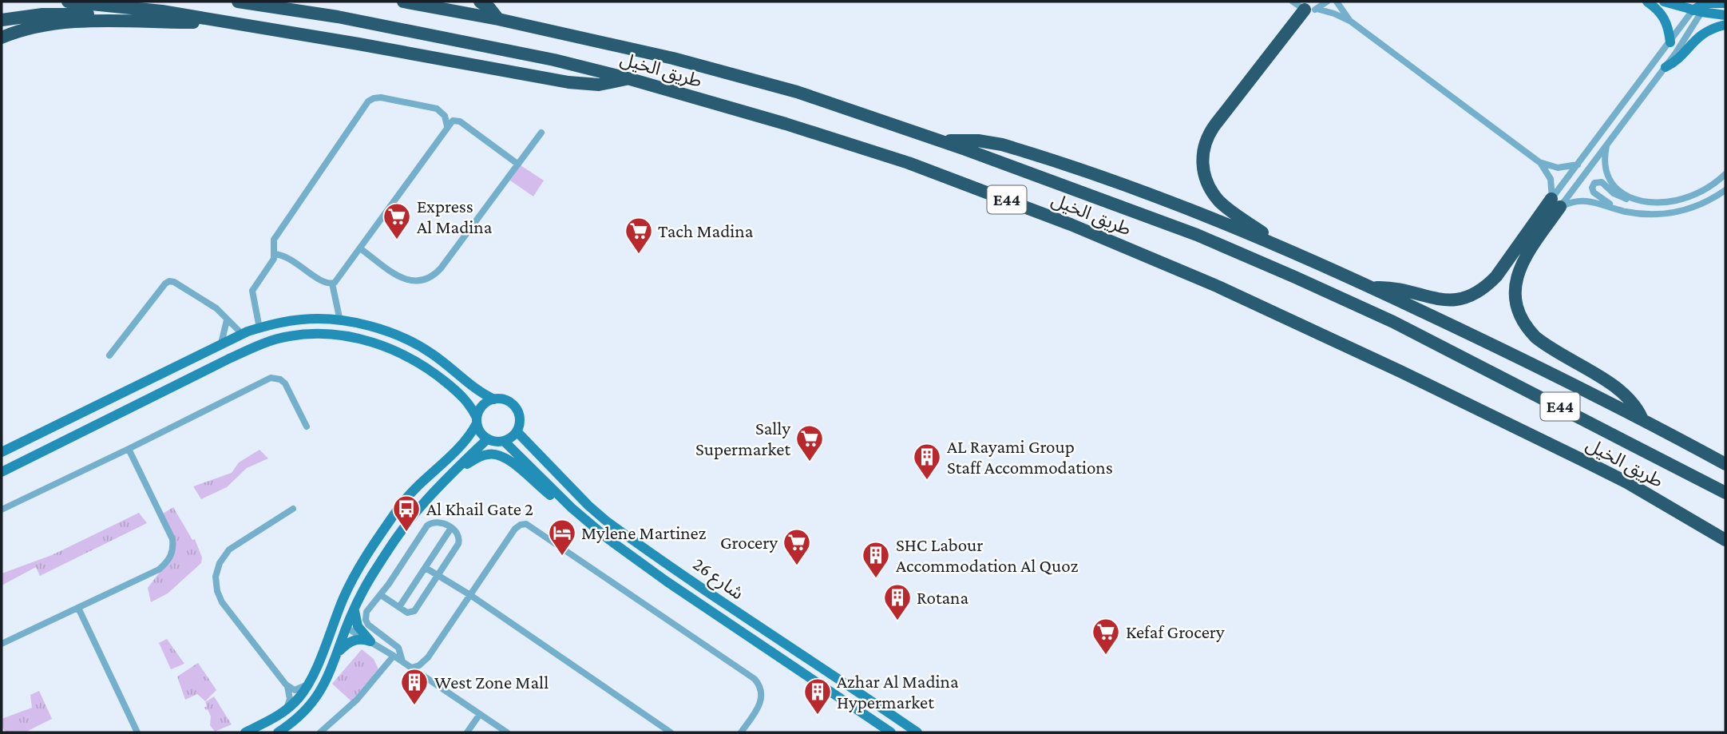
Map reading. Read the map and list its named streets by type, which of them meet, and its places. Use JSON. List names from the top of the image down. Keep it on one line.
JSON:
{"streets":{"highway":["طريق الخيل","E44"],"street":["شارع 26"]},"places":{"supermarket":["Express Al Madina","Tach Madina","Sally Supermarket","Grocery","Kefaf Grocery"],"building":["AL Rayami Group Staff Accommodations","SHC Labour Accommodation Al Quoz","Rotana","West Zone Mall","Azhar Al Madina Hypermarket"],"bus stop":["Al Khail Gate 2"],"hotel":["Mylene Martinez"]}}
